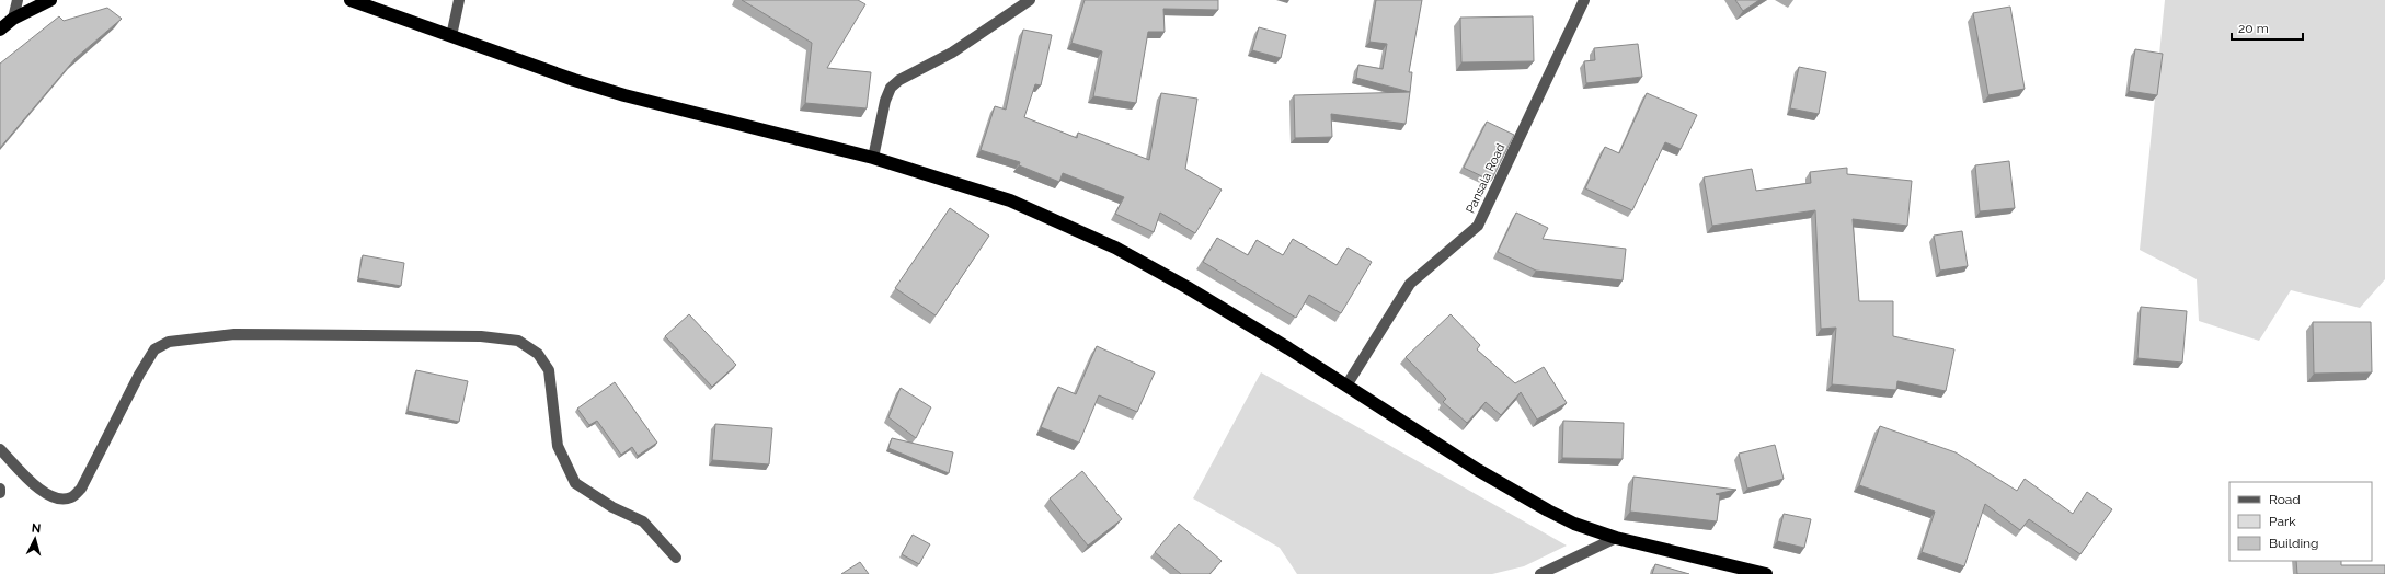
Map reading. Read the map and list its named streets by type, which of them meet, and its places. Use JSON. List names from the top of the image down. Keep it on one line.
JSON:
{"streets":{"street":["Pansala Road"]},"legend":["Road","Park","Building"],"scale_bar":"20 m","north":"top"}
